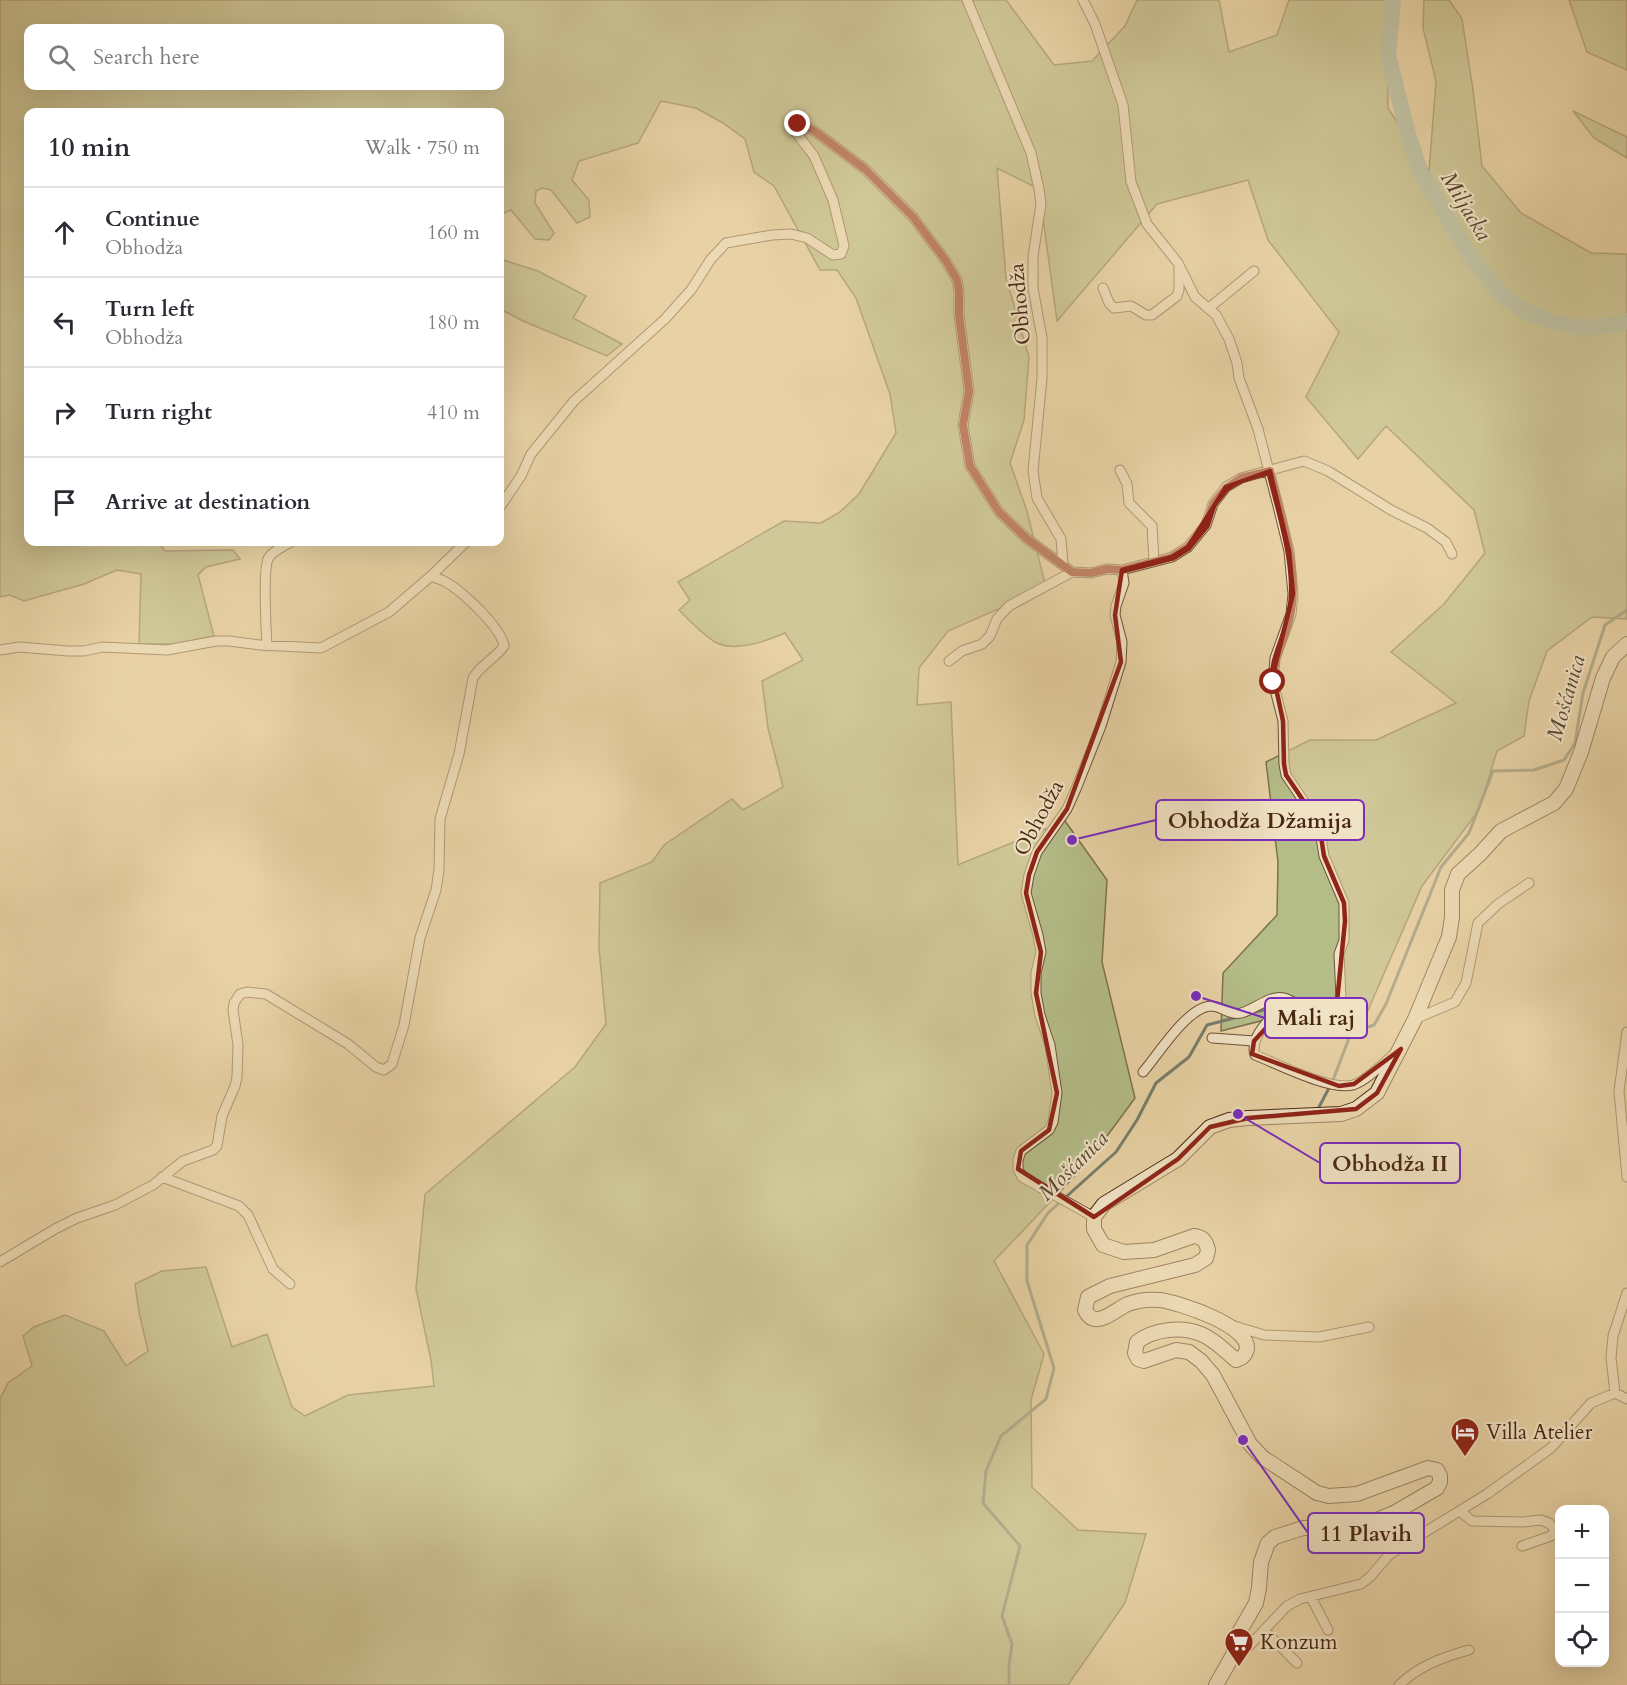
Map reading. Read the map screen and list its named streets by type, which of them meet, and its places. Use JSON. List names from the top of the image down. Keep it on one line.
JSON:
{"streets":{"street":["Obhodža"]},"water":["Miljacka","Mošćanica"],"places":{"other":["Obhodža Džamija","Mali raj","Obhodža II","11 Plavih"],"hotel":["Villa Atelier"],"supermarket":["Konzum"]},"page":{"search":"Search here","heading":["10 min","Walk · 750 m"],"list":[["Continue","Obhodža","160 m"],["Turn left","Obhodža","180 m"],["Turn right","410 m"],"Arrive at destination"],"map_buttons":["+","−"]}}
